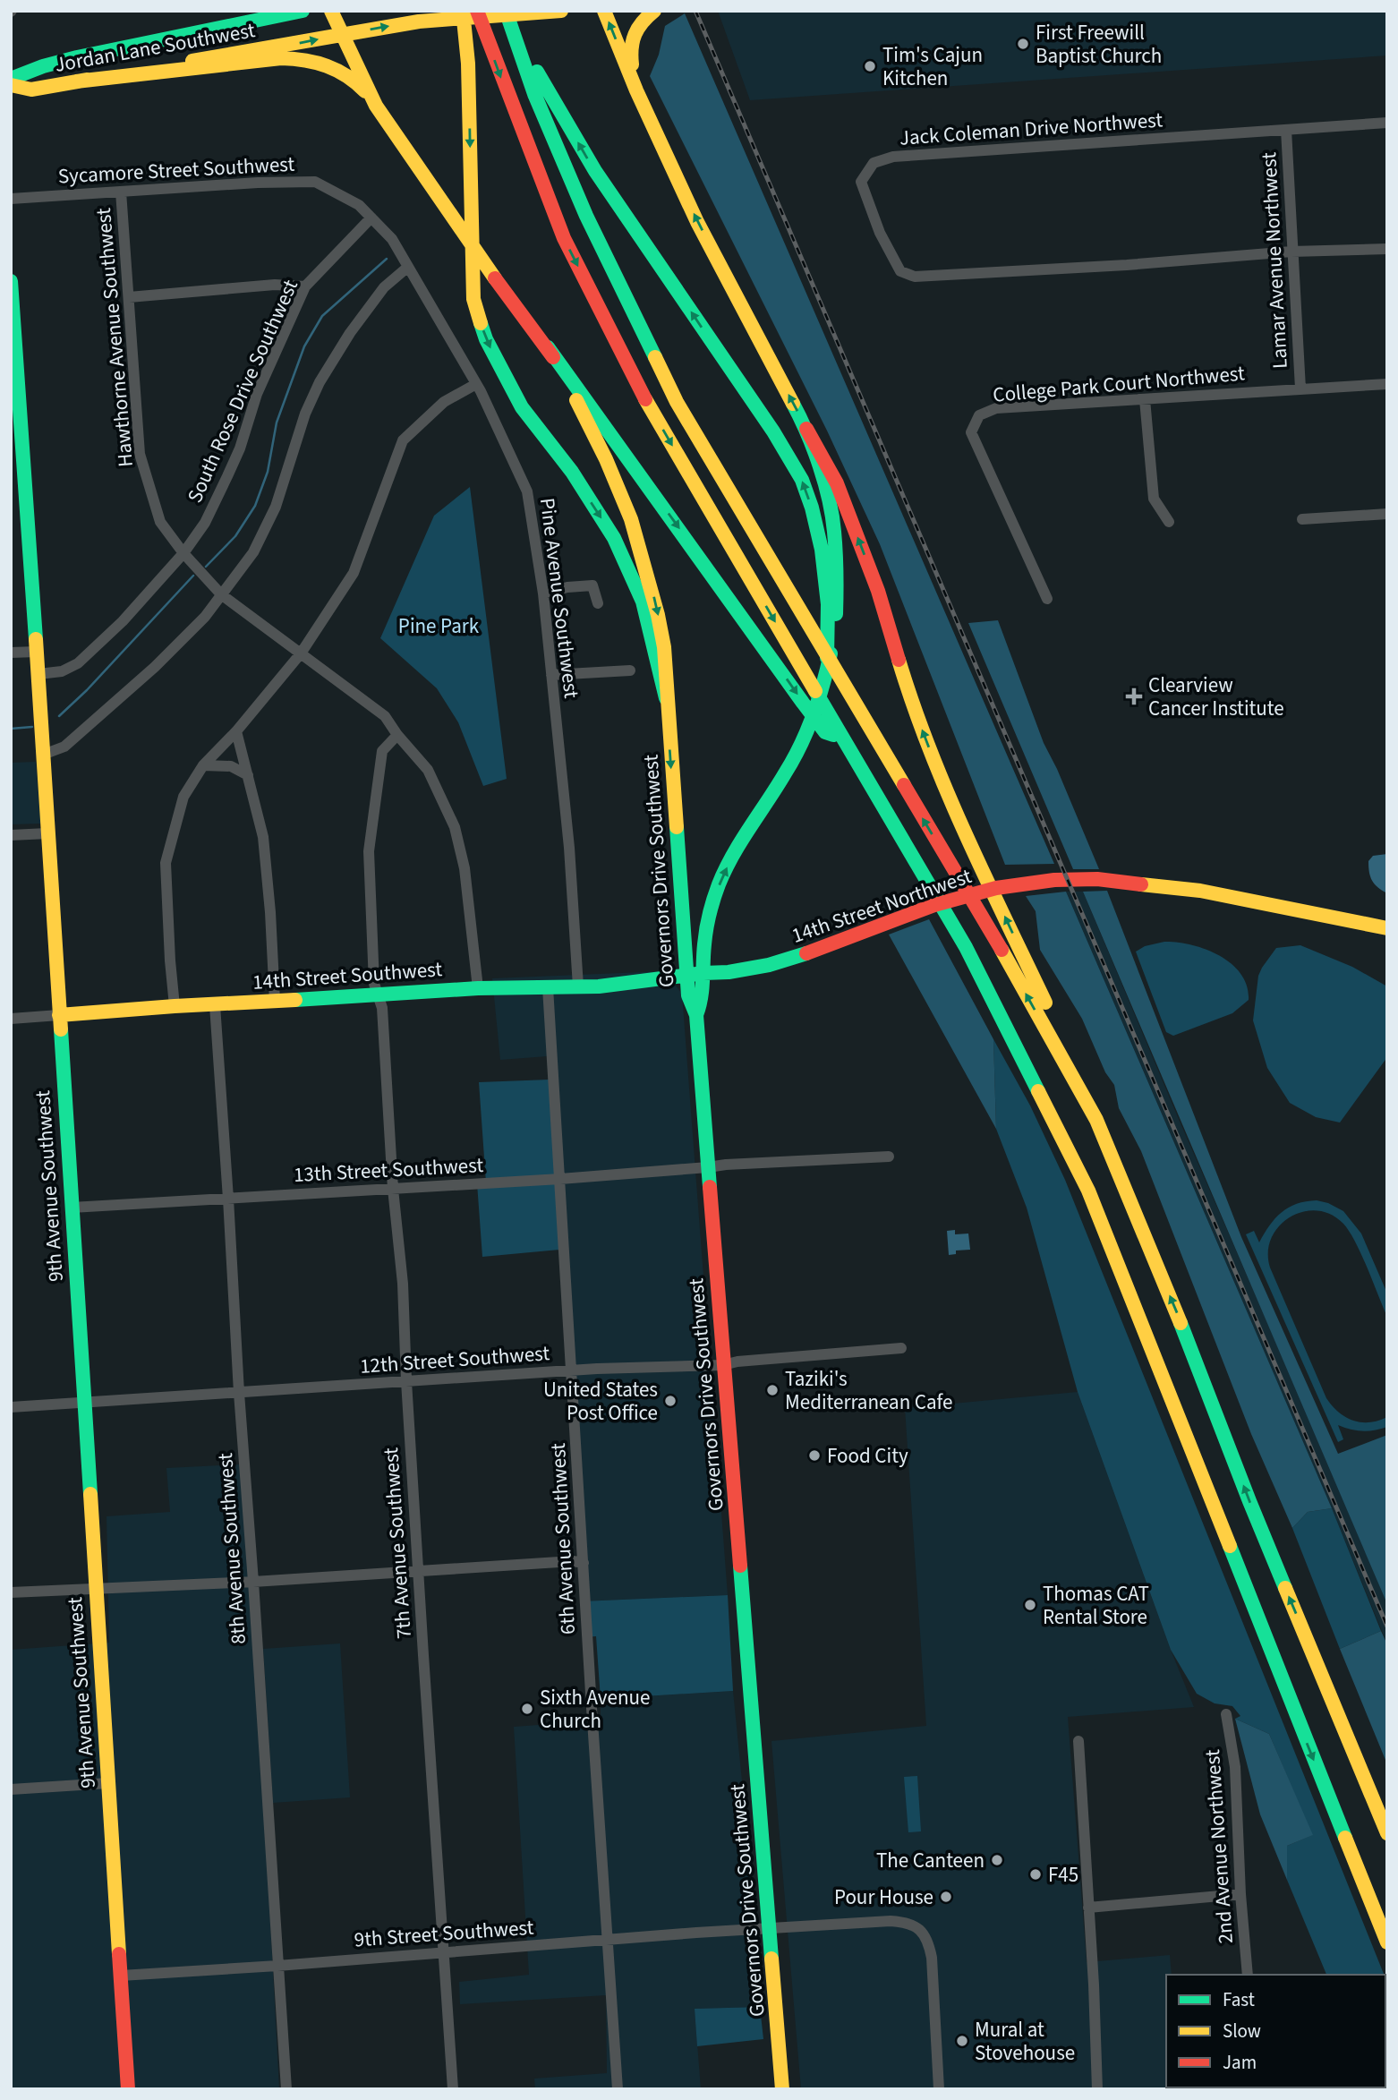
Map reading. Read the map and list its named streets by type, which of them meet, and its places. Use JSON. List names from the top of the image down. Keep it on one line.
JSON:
{"streets":{"main road":["Jordan Lane Southwest","Governors Drive Southwest","14th Street Northwest","14th Street Southwest","9th Avenue Southwest"],"street":["Jack Coleman Drive Northwest","Sycamore Street Southwest","Lamar Avenue Northwest","Hawthorne Avenue Southwest","College Park Court Northwest","South Rose Drive Southwest","Pine Avenue Southwest","13th Street Southwest","12th Street Southwest","6th Avenue Southwest","7th Avenue Southwest","8th Avenue Southwest","2nd Avenue Northwest","9th Street Southwest"]},"crossings":[["Jack Coleman Drive Northwest","Lamar Avenue Northwest"],["Sycamore Street Southwest","Hawthorne Avenue Southwest"],["Sycamore Street Southwest","South Rose Drive Southwest"],["Sycamore Street Southwest","Pine Avenue Southwest"],["Lamar Avenue Northwest","College Park Court Northwest"],["Hawthorne Avenue Southwest","South Rose Drive Southwest"],["Hawthorne Avenue Southwest","14th Street Southwest"],["Hawthorne Avenue Southwest","7th Avenue Southwest"],["South Rose Drive Southwest","Pine Avenue Southwest"],["South Rose Drive Southwest","9th Avenue Southwest"],["Pine Avenue Southwest","14th Street Southwest"],["Governors Drive Southwest","14th Street Northwest"],["Governors Drive Southwest","14th Street Southwest"],["Governors Drive Southwest","13th Street Southwest"],["Governors Drive Southwest","12th Street Southwest"],["Governors Drive Southwest","9th Street Southwest"],["14th Street Northwest","14th Street Southwest"],["14th Street Southwest","9th Avenue Southwest"],["14th Street Southwest","6th Avenue Southwest"],["14th Street Southwest","7th Avenue Southwest"],["14th Street Southwest","8th Avenue Southwest"],["13th Street Southwest","9th Avenue Southwest"],["13th Street Southwest","6th Avenue Southwest"],["13th Street Southwest","7th Avenue Southwest"],["13th Street Southwest","8th Avenue Southwest"],["9th Avenue Southwest","12th Street Southwest"],["9th Avenue Southwest","9th Street Southwest"],["12th Street Southwest","6th Avenue Southwest"],["12th Street Southwest","7th Avenue Southwest"],["12th Street Southwest","8th Avenue Southwest"],["6th Avenue Southwest","9th Street Southwest"],["7th Avenue Southwest","9th Street Southwest"],["8th Avenue Southwest","9th Street Southwest"]],"parks":["Pine Park"],"places":{"other":["First Freewill Baptist Church","Tim's Cajun Kitchen","Taziki's Mediterranean Cafe","United States Post Office","Food City","Thomas CAT Rental Store","Sixth Avenue Church","The Canteen","F45","Pour House","Mural at Stovehouse"],"health":["Clearview Cancer Institute"]},"legend":["Fast","Slow","Jam"]}
